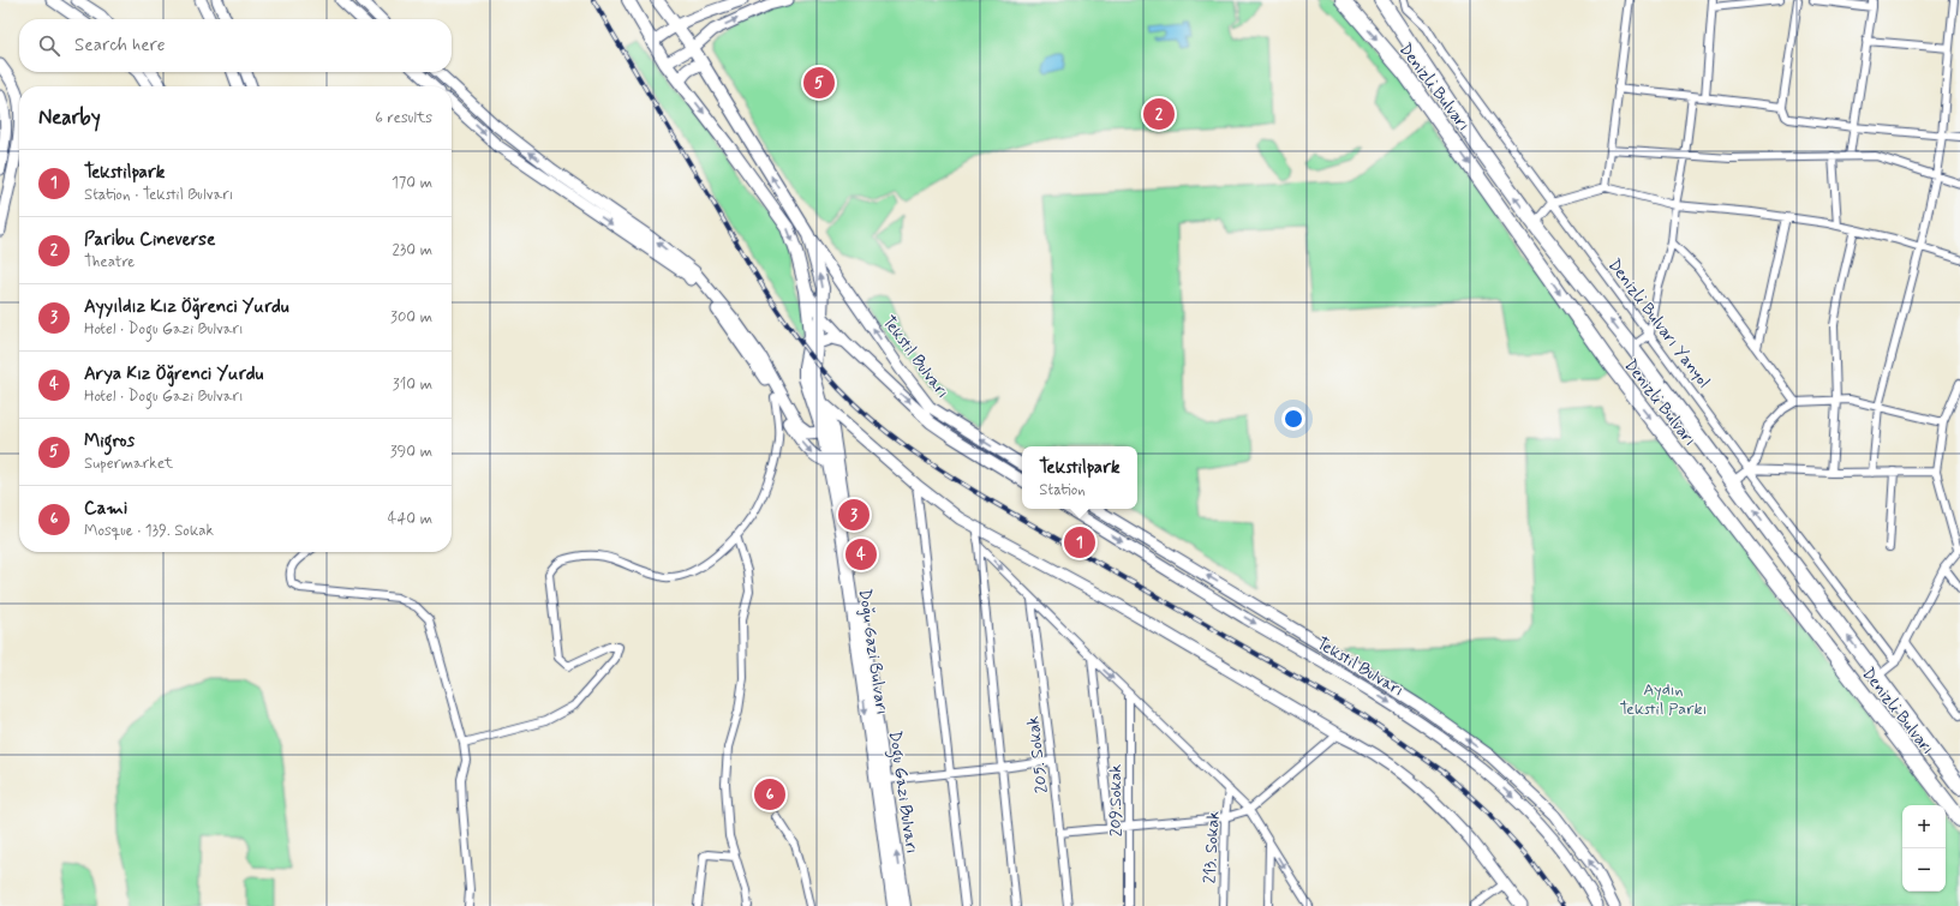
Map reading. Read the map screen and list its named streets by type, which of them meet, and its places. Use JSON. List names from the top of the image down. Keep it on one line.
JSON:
{"streets":{"highway":["Denizli Bulvarı"],"main road":["Doğu Gazi Bulvarı","Dogu Gazi Bulvarı"],"street":["Denizli Bulvarı Yanyol","Tekstil Bulvarı","205. Sokak","209.Sokak","213. Sokak"]},"crossings":[["Tekstil Bulvarı","Doğu Gazi Bulvarı"],["Tekstil Bulvarı","Dogu Gazi Bulvarı"],["Doğu Gazi Bulvarı","Dogu Gazi Bulvarı"]],"one_way":["Doğu Gazi Bulvarı","Dogu Gazi Bulvarı"],"parks":["Aydın Tekstil Parkı"],"page":{"search":"Search here","pins":["5","2","3","1","4","6"],"heading":["Nearby","6 results"],"list":[{"mark":"1","name":"Tekstilpark","note":"Station · Tekstil Bulvarı","value":"170 m"},{"mark":"2","name":"Paribu Cineverse","note":"Theatre","value":"230 m"},{"mark":"3","name":"Ayyıldız Kız Öğrenci Yurdu","note":"Hotel · Dogu Gazi Bulvarı","value":"300 m"},{"mark":"4","name":"Arya Kız Öğrenci Yurdu","note":"Hotel · Dogu Gazi Bulvarı","value":"310 m"},{"mark":"5","name":"Migros","note":"Supermarket","value":"390 m"},{"mark":"6","name":"Cami","note":"Mosque · 139. Sokak","value":"440 m"}],"popup":["Tekstilpark","Station"],"map_buttons":["+","−"]}}
